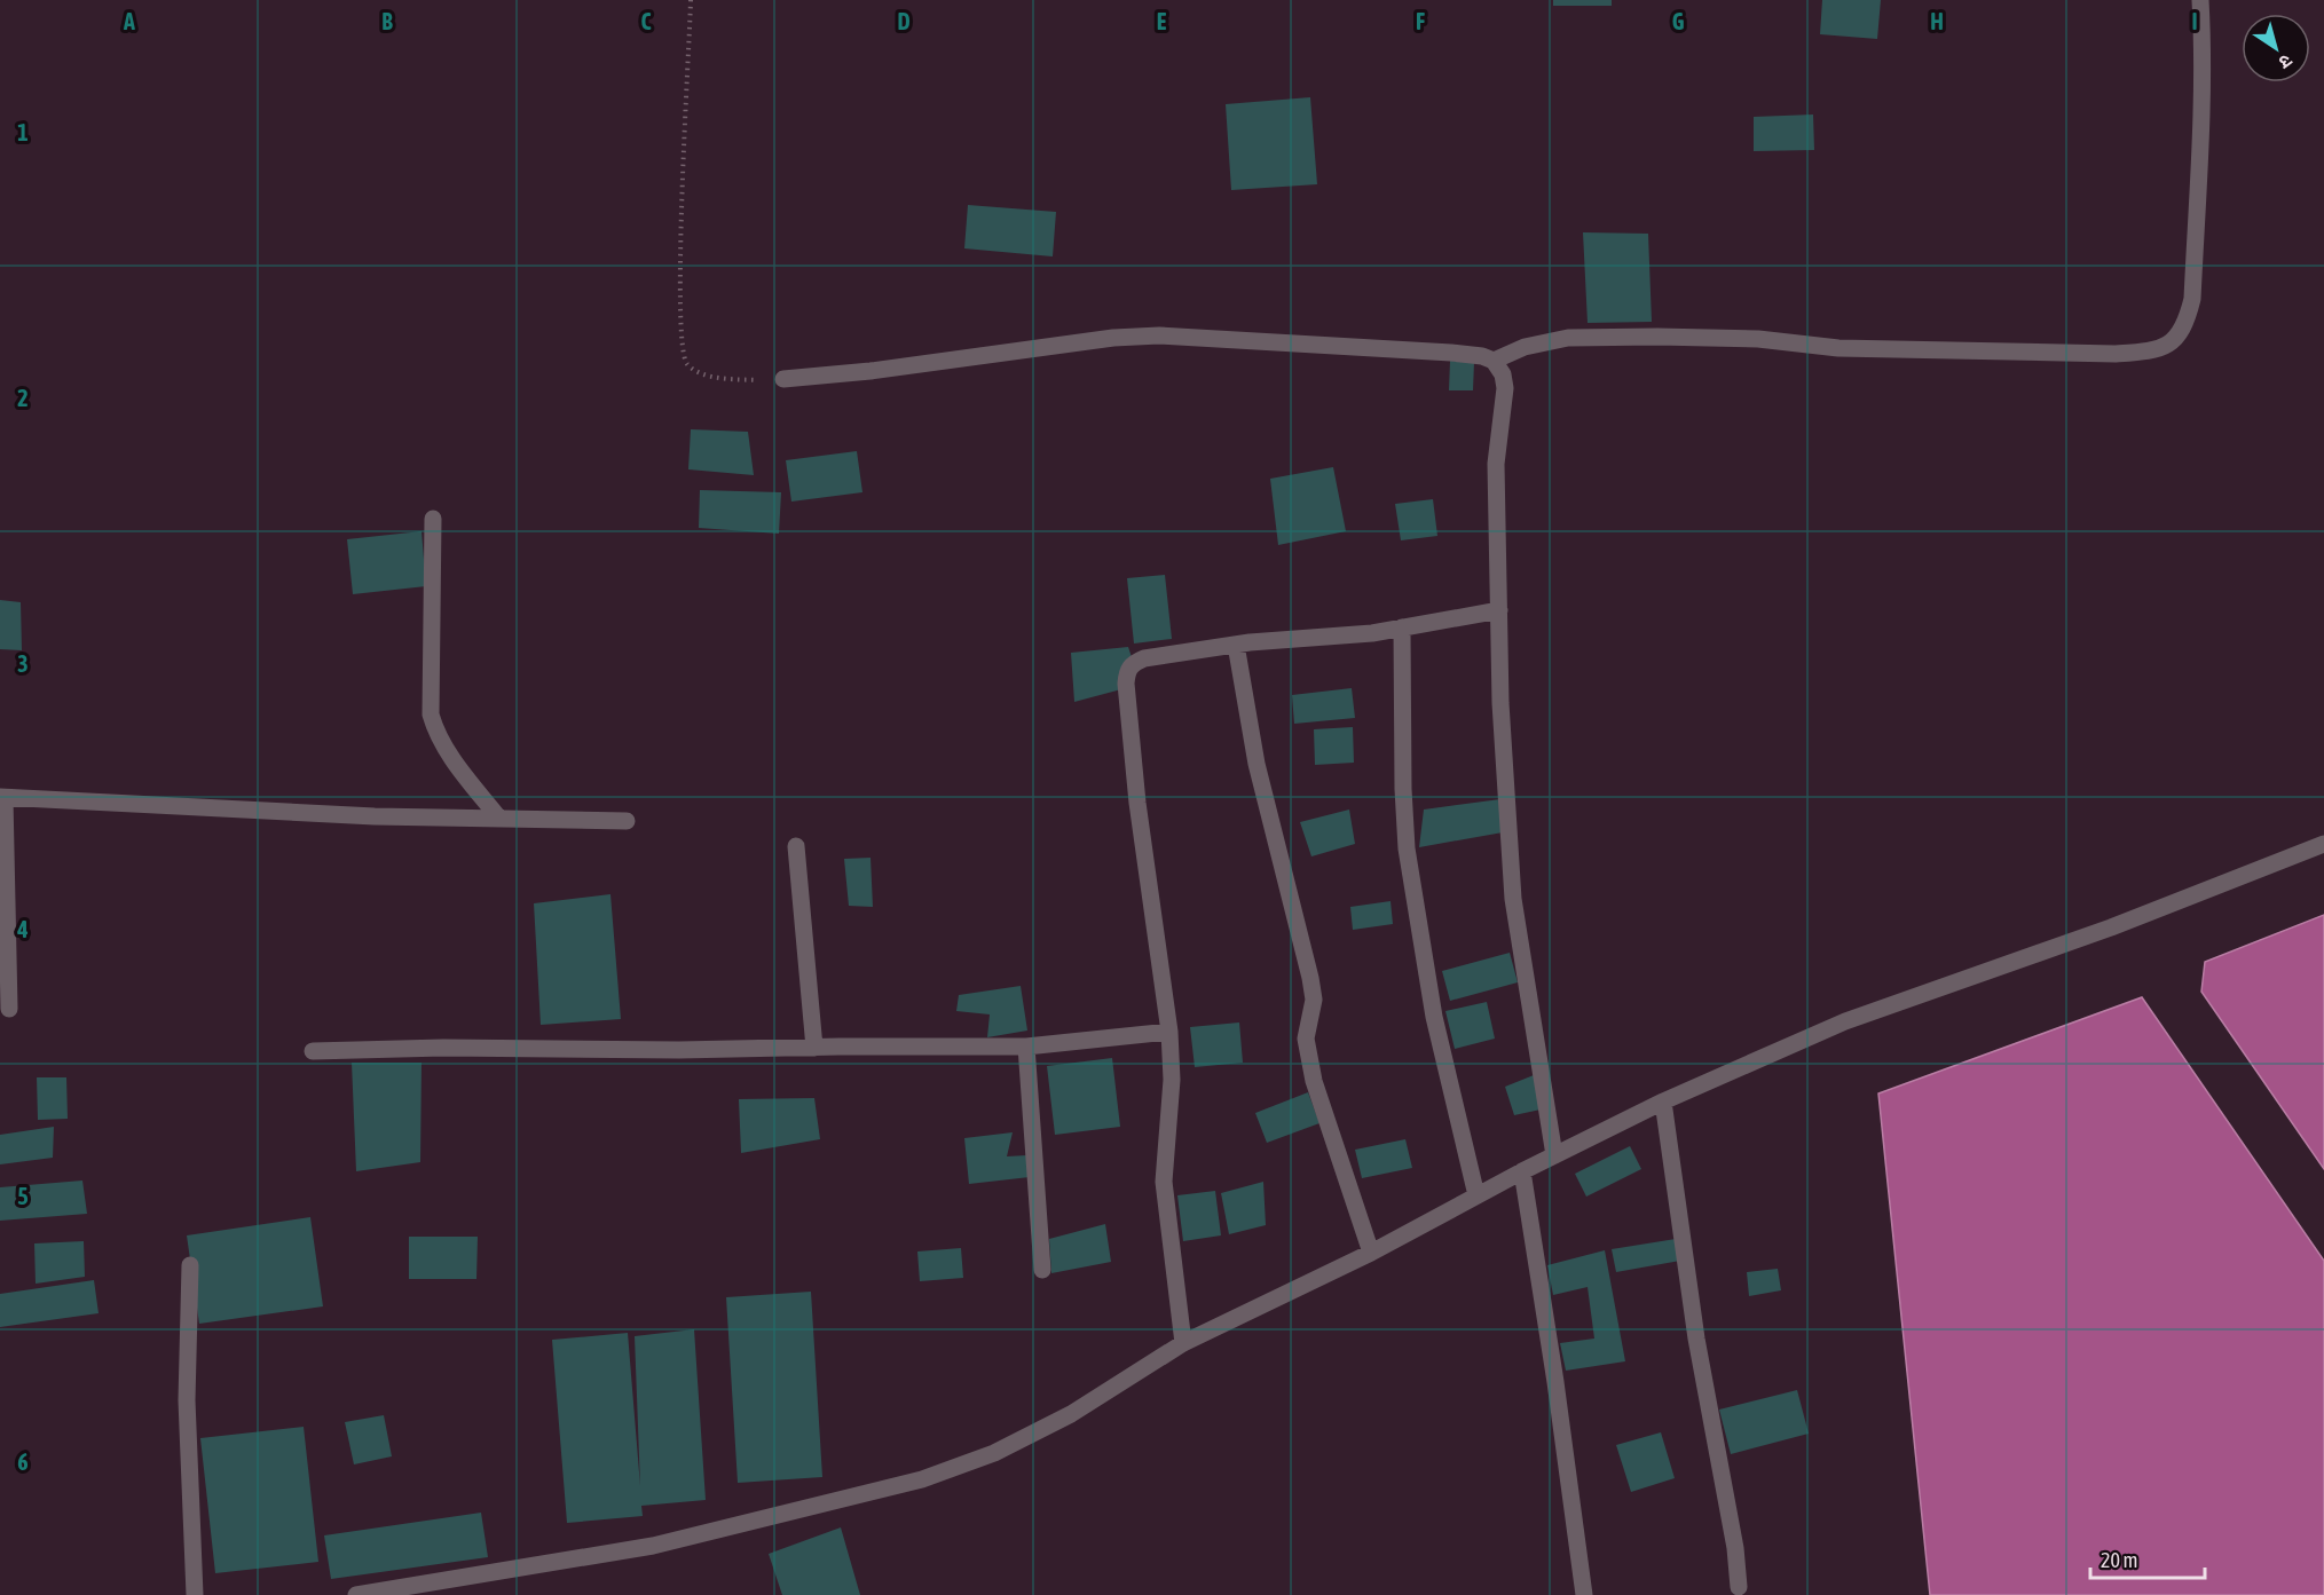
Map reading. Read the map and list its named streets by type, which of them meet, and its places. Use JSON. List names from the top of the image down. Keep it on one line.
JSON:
{"scale_bar":"20 m","north":"bottom right","grid":{"columns":["A","B","C","D","E","F","G","H","I"],"rows":["1","2","3","4","5","6"]}}
